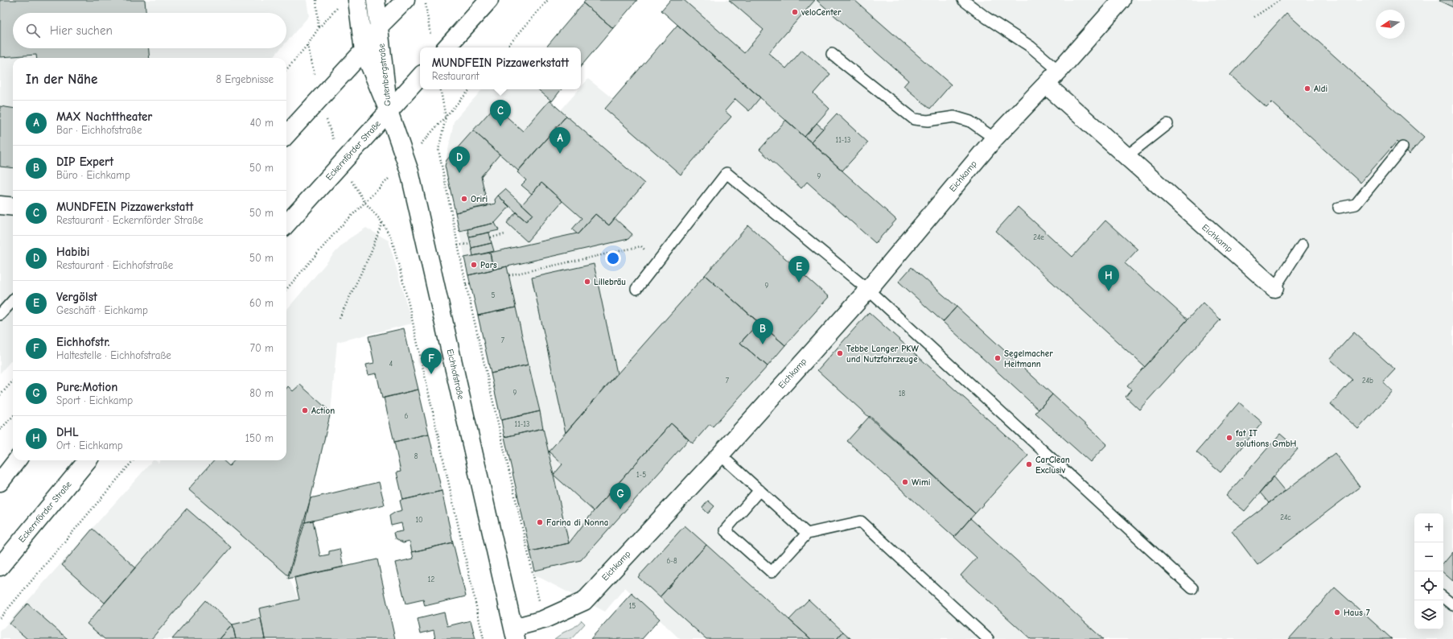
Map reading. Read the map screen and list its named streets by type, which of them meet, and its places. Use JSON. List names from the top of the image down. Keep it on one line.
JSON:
{"streets":{"street":["Gutenbergstraße","Eckernförder Straße","Eichkamp","Eichhofstraße"]},"crossings":[["Gutenbergstraße","Eckernförder Straße"],["Gutenbergstraße","Eichhofstraße"],["Eckernförder Straße","Eichhofstraße"],["Eichkamp","Eichhofstraße"]],"places":["veloCenter","Aldi","Oriri","Pars","Lillebräu","Tebbe Langer PKW und Nutzfahrzeuge","Segelmacher Heitmann","Action","fat IT solutions GmbH","CarClean Exclusiv","Wimi","Farina di Nonna","Haus 7"],"house_numbers":["11-13","9","24e","9","5","7","4","7","24b","9","18","6","11-13","8","1-5","24c","10","6-8","12","15"],"north":"left","page":{"search":"Hier suchen","popup":["MUNDFEIN Pizzawerkstatt","Restaurant"],"heading":["In der Nähe","8 Ergebnisse"],"pins":["C","A","D","E","H","B","F","G"],"list":[{"mark":"A","name":"MAX Nachttheater","note":"Bar · Eichhofstraße","value":"40 m"},{"mark":"B","name":"DIP Expert","note":"Büro · Eichkamp","value":"50 m"},{"mark":"C","name":"MUNDFEIN Pizzawerkstatt","note":"Restaurant · Eckernförder Straße","value":"50 m"},{"mark":"D","name":"Habibi","note":"Restaurant · Eichhofstraße","value":"50 m"},{"mark":"E","name":"Vergölst","note":"Geschäft · Eichkamp","value":"60 m"},{"mark":"F","name":"Eichhofstr.","note":"Haltestelle · Eichhofstraße","value":"70 m"},{"mark":"G","name":"Pure:Motion","note":"Sport · Eichkamp","value":"80 m"},{"mark":"H","name":"DHL","note":"Ort · Eichkamp","value":"150 m"}],"map_buttons":["+","−"]}}
